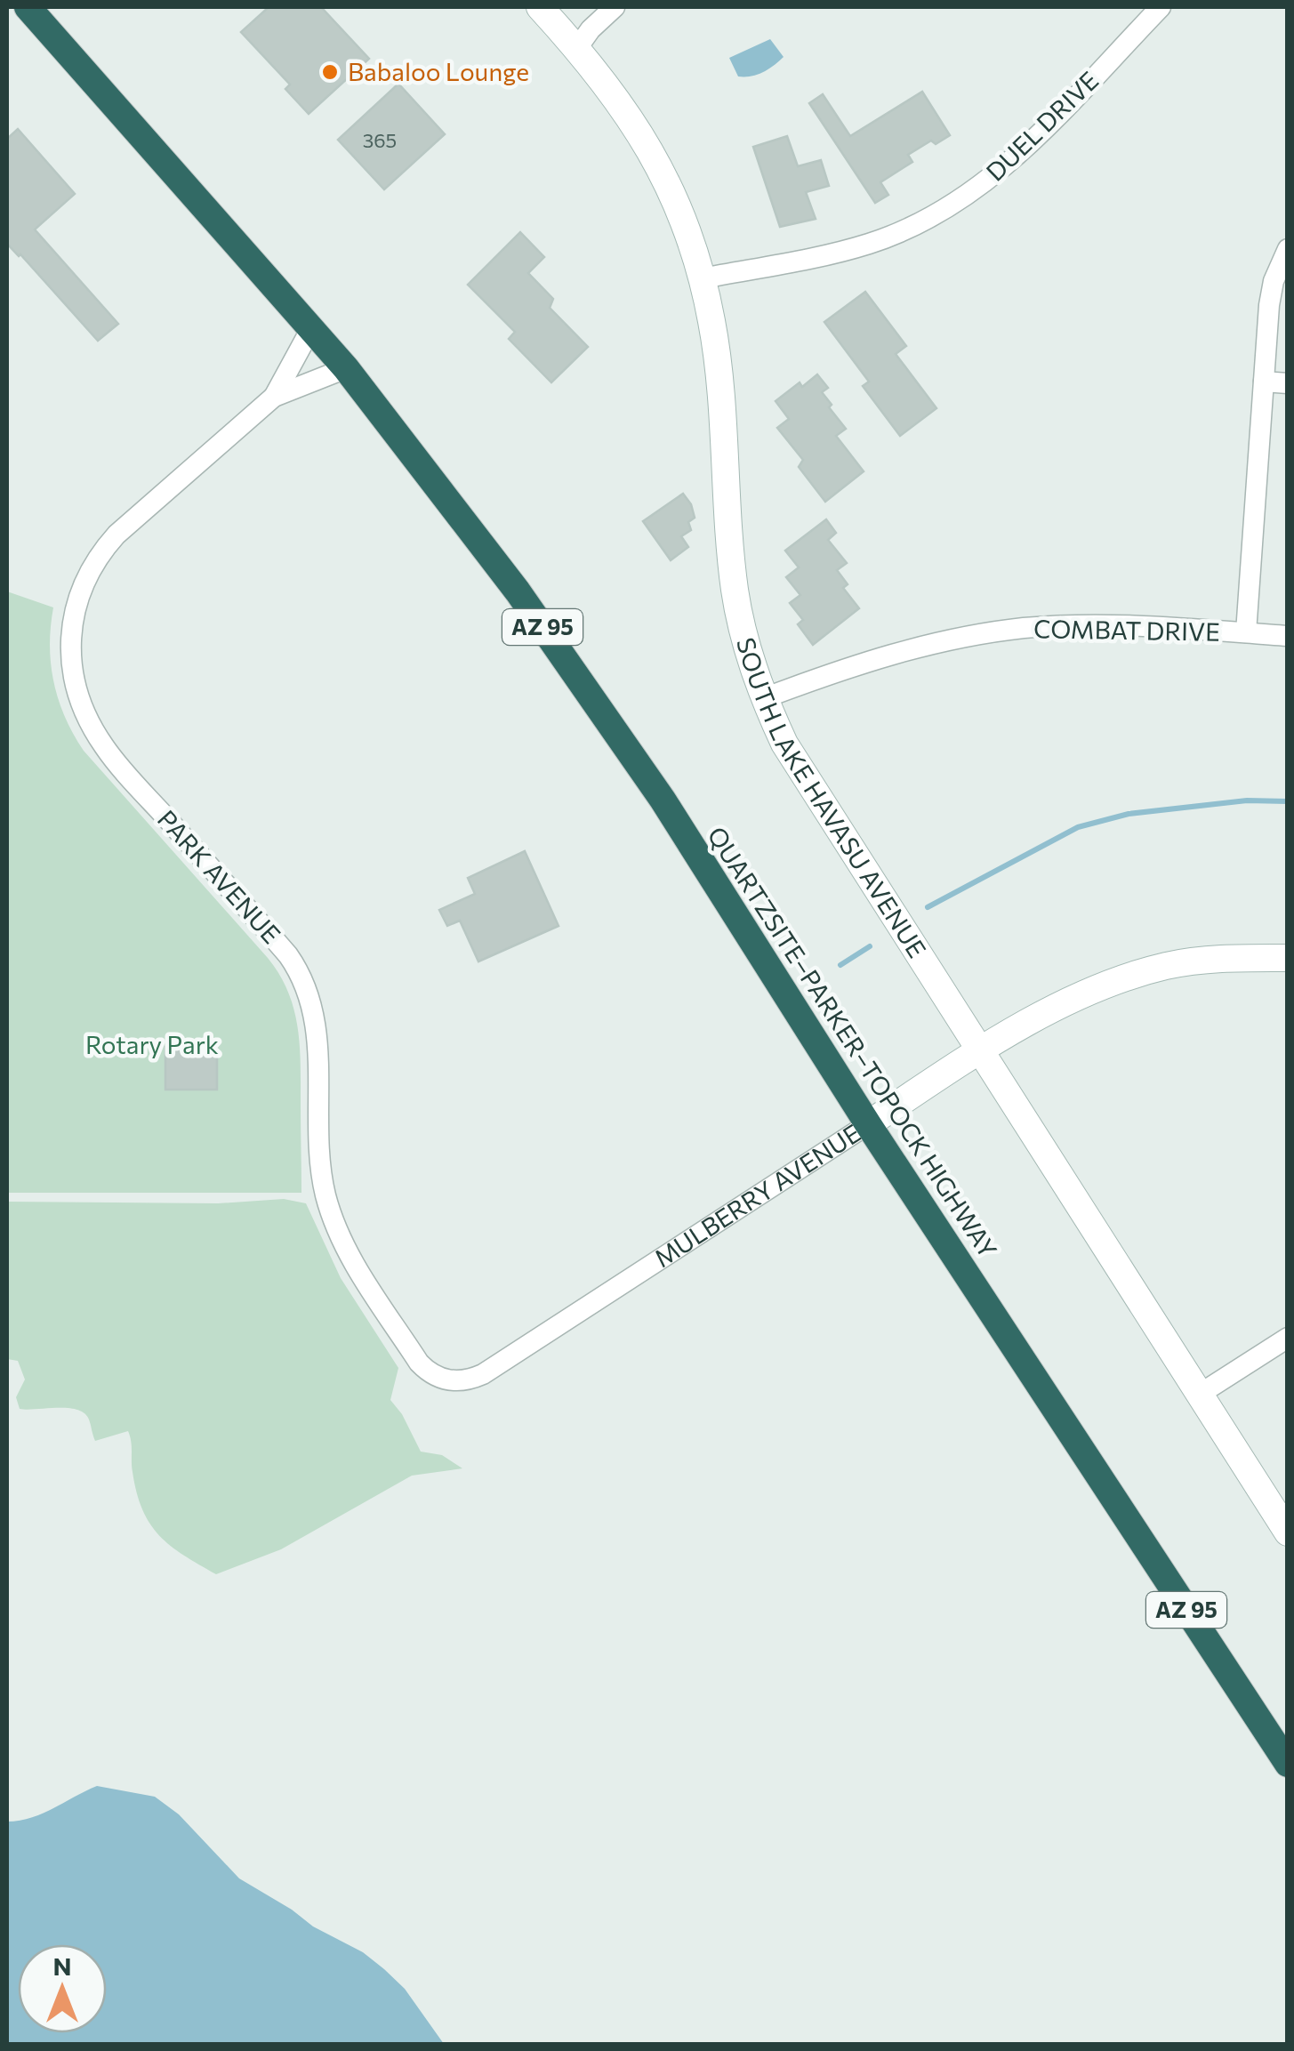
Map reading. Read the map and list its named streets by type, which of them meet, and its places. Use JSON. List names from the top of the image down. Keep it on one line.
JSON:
{"streets":{"highway":["AZ 95","QUARTZSITE–PARKER–TOPOCK HIGHWAY"],"main road":["SOUTH LAKE HAVASU AVENUE","MULBERRY AVENUE"],"street":["DUEL DRIVE","COMBAT DRIVE","PARK AVENUE"]},"crossings":[["DUEL DRIVE","SOUTH LAKE HAVASU AVENUE"],["AZ 95","PARK AVENUE"],["AZ 95","QUARTZSITE–PARKER–TOPOCK HIGHWAY"],["COMBAT DRIVE","SOUTH LAKE HAVASU AVENUE"],["SOUTH LAKE HAVASU AVENUE","MULBERRY AVENUE"],["PARK AVENUE","QUARTZSITE–PARKER–TOPOCK HIGHWAY"],["PARK AVENUE","MULBERRY AVENUE"],["QUARTZSITE–PARKER–TOPOCK HIGHWAY","MULBERRY AVENUE"]],"parks":["Rotary Park"],"places":["Babaloo Lounge"],"house_numbers":["365"],"north":"top"}
